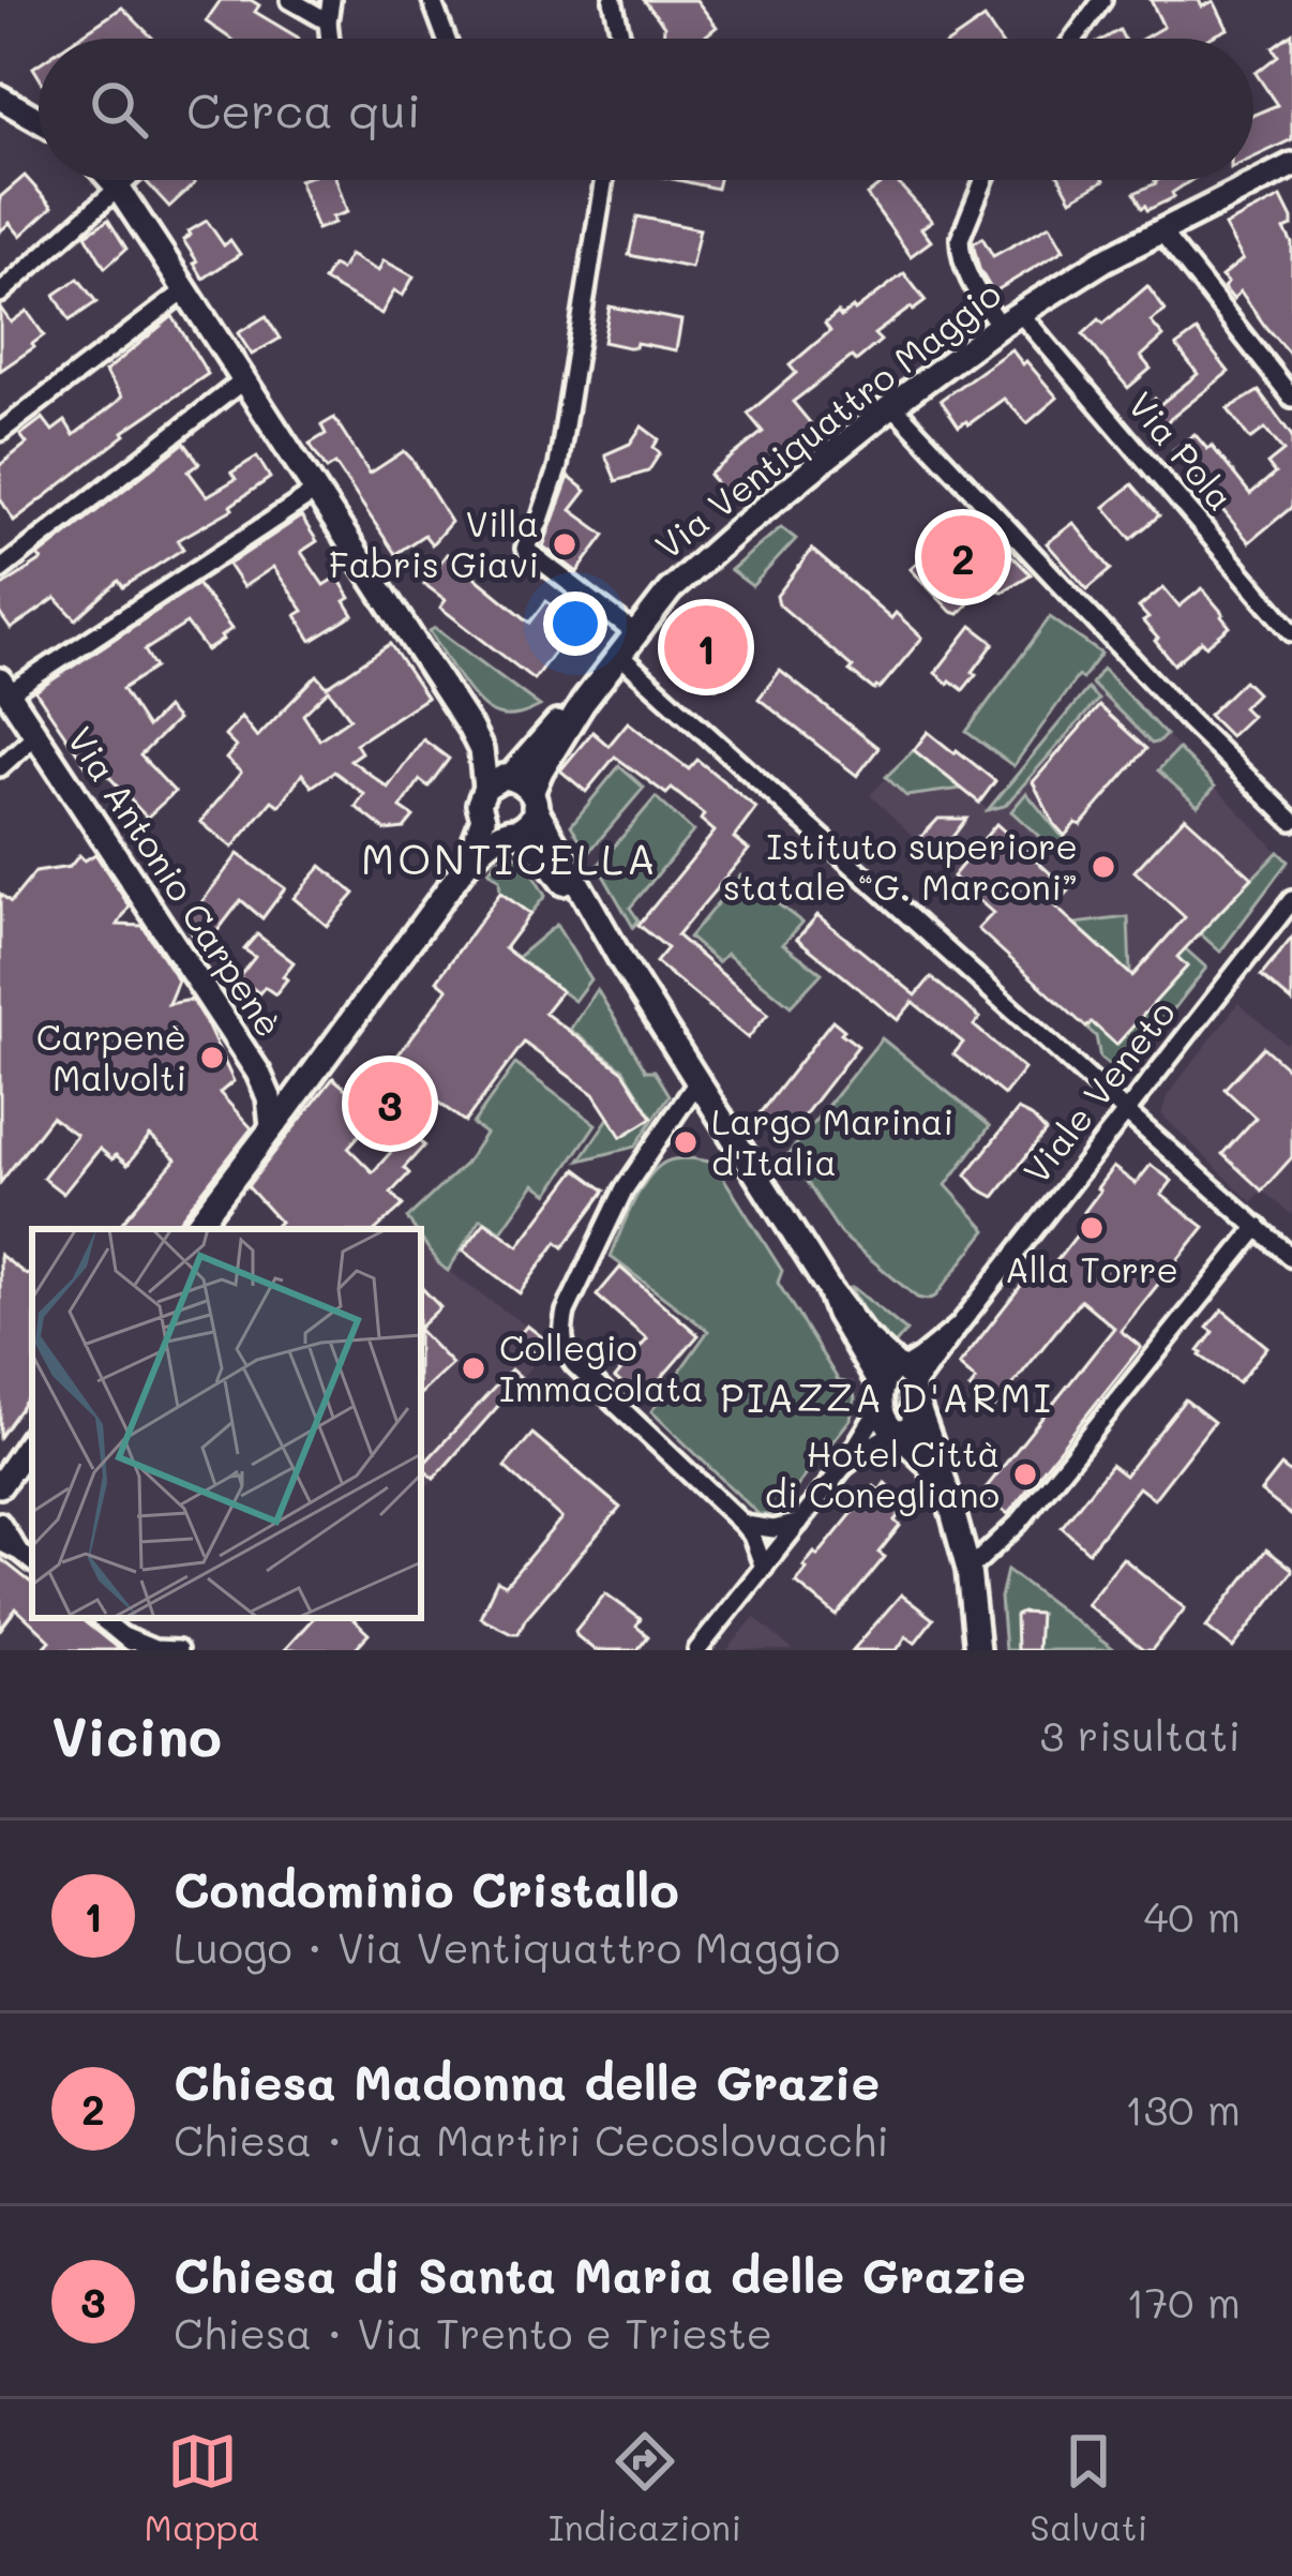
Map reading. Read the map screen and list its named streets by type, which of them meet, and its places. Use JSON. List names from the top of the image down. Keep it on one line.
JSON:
{"streets":{"street":["Via Ventiquattro Maggio","Via Pola","Via Antonio Carpenè","Viale Veneto"]},"crossings":[["Via Ventiquattro Maggio","Via Pola"]],"districts":["MONTICELLA","PIAZZA D'ARMI"],"places":["Villa Fabris Giavi","Istituto superiore statale “G. Marconi”","Carpenè Malvolti","Largo Marinai d'Italia","Alla Torre","Collegio Immacolata","Hotel Città di Conegliano"],"page":{"search":"Cerca qui","pins":["2","1","3"],"heading":["Vicino","3 risultati"],"list":[{"mark":"1","name":"Condominio Cristallo","note":"Luogo · Via Ventiquattro Maggio","value":"40 m"},{"mark":"2","name":"Chiesa Madonna delle Grazie","note":"Chiesa · Via Martiri Cecoslovacchi","value":"130 m"},{"mark":"3","name":"Chiesa di Santa Maria delle Grazie","note":"Chiesa · Via Trento e Trieste","value":"170 m"}],"nav":["Mappa","Indicazioni","Salvati"]}}
